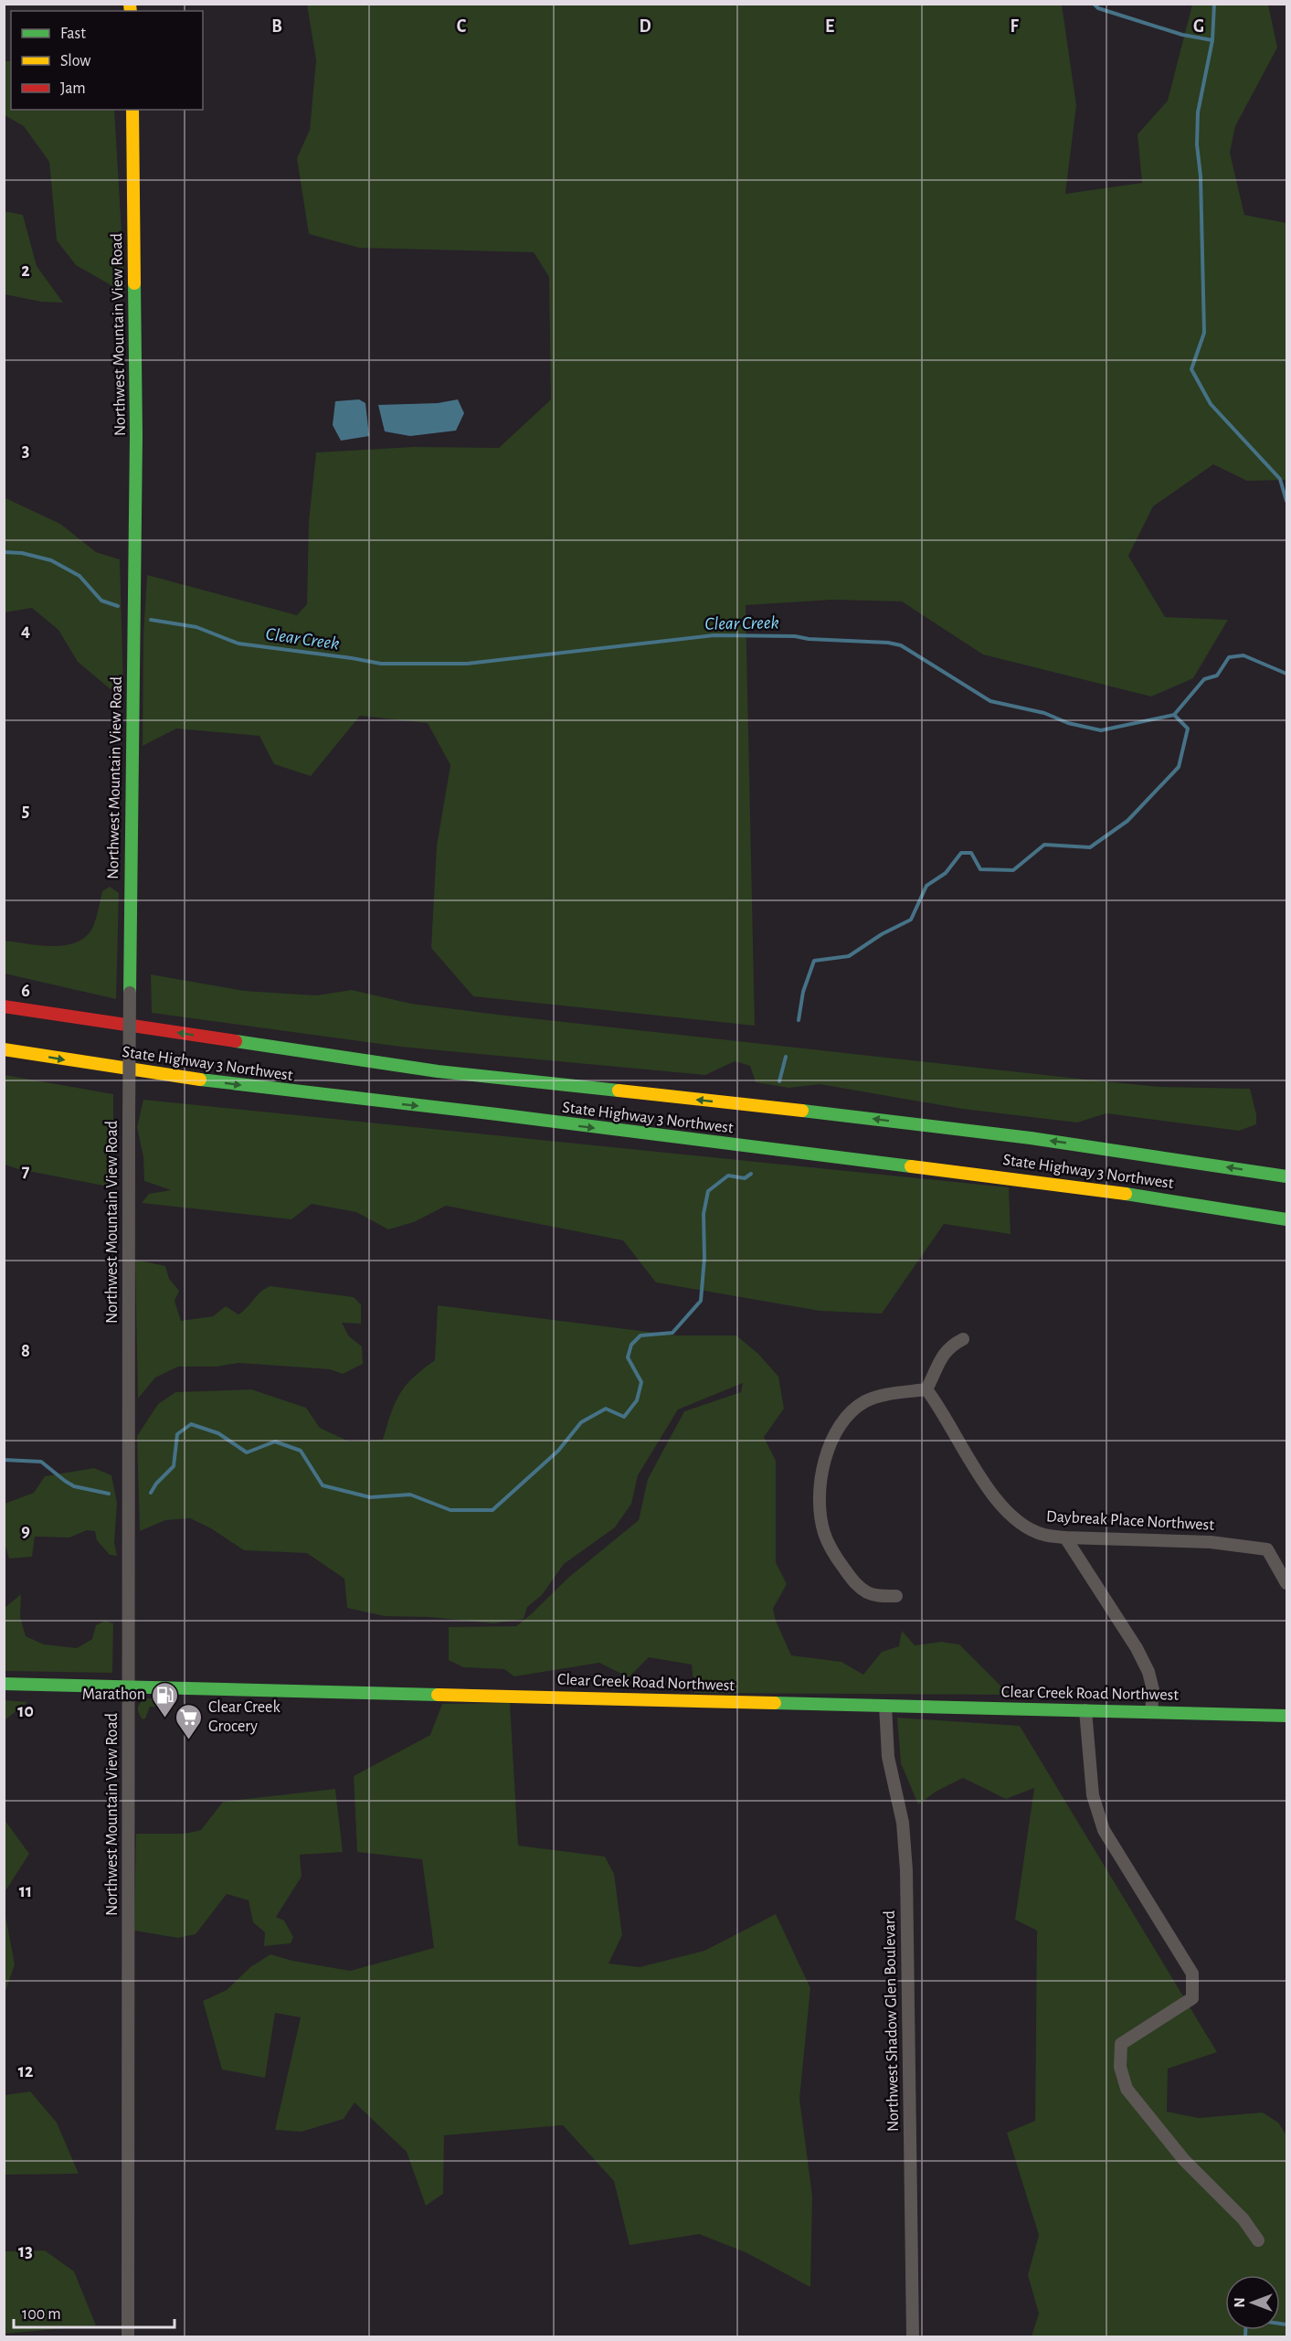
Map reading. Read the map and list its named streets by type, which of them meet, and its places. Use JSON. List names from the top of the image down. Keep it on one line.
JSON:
{"streets":{"main road":["Northwest Mountain View Road","State Highway 3 Northwest","Clear Creek Road Northwest"],"street":["Daybreak Place Northwest","Northwest Shadow Glen Boulevard"]},"crossings":[["Northwest Mountain View Road","Clear Creek Road Northwest"],["Clear Creek Road Northwest","Northwest Shadow Glen Boulevard"]],"water":["Clear Creek"],"places":{"fuel station":["Marathon"],"supermarket":["Clear Creek Grocery"]},"legend":["Fast","Slow","Jam"],"scale_bar":"100 m","north":"left","grid":{"columns":["B","C","D","E","F","G"],"rows":["2","3","4","5","6","7","8","9","10","11","12","13"]}}
